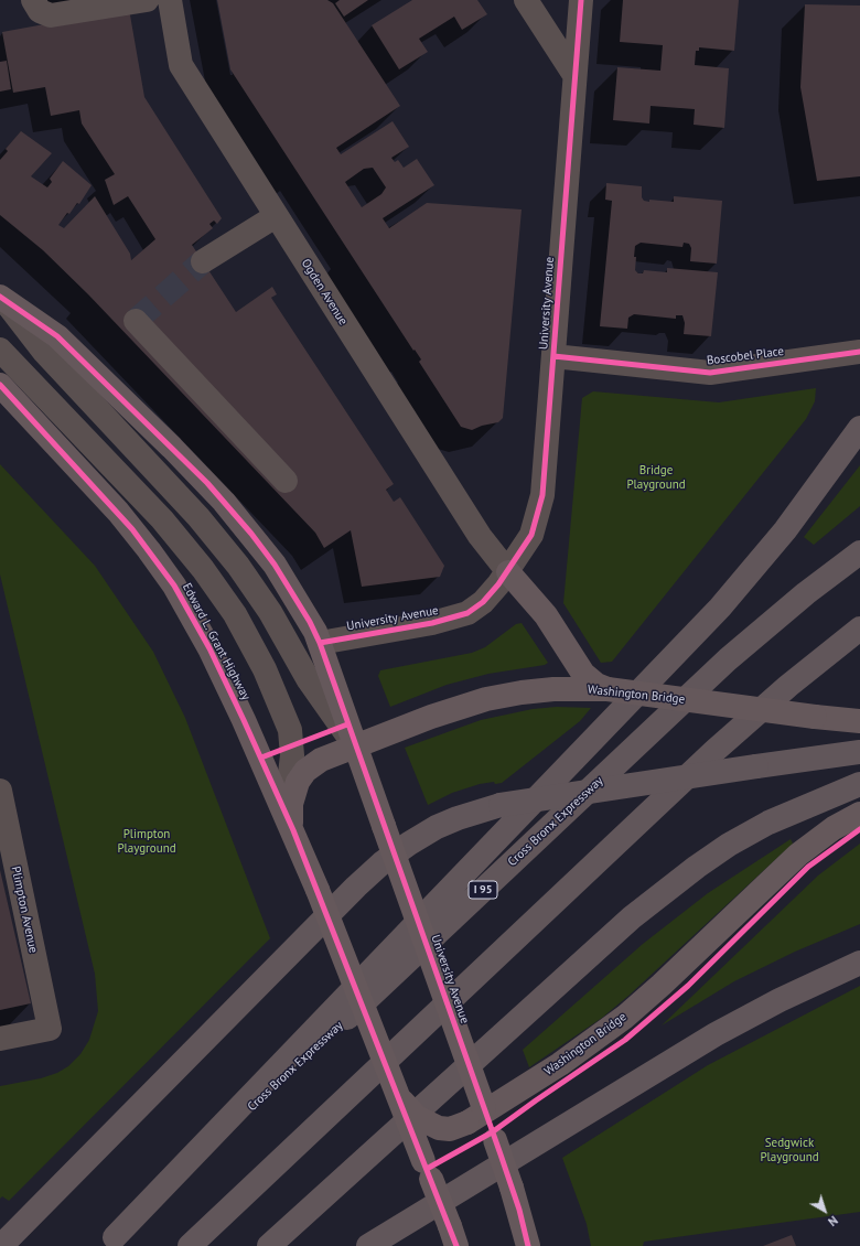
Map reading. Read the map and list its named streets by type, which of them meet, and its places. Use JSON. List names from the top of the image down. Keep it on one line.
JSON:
{"streets":{"highway":["Cross Bronx Expressway","I 95"],"main road":["University Avenue","Edward L. Grant Highway","Washington Bridge"],"street":["Ogden Avenue","Boscobel Place","Plimpton Avenue"]},"crossings":[["Ogden Avenue","University Avenue"],["University Avenue","Boscobel Place"],["University Avenue","Washington Bridge"],["Edward L. Grant Highway","Washington Bridge"]],"parks":["Bridge Playground","Plimpton Playground","Sedgwick Playground"],"north":"bottom right"}
